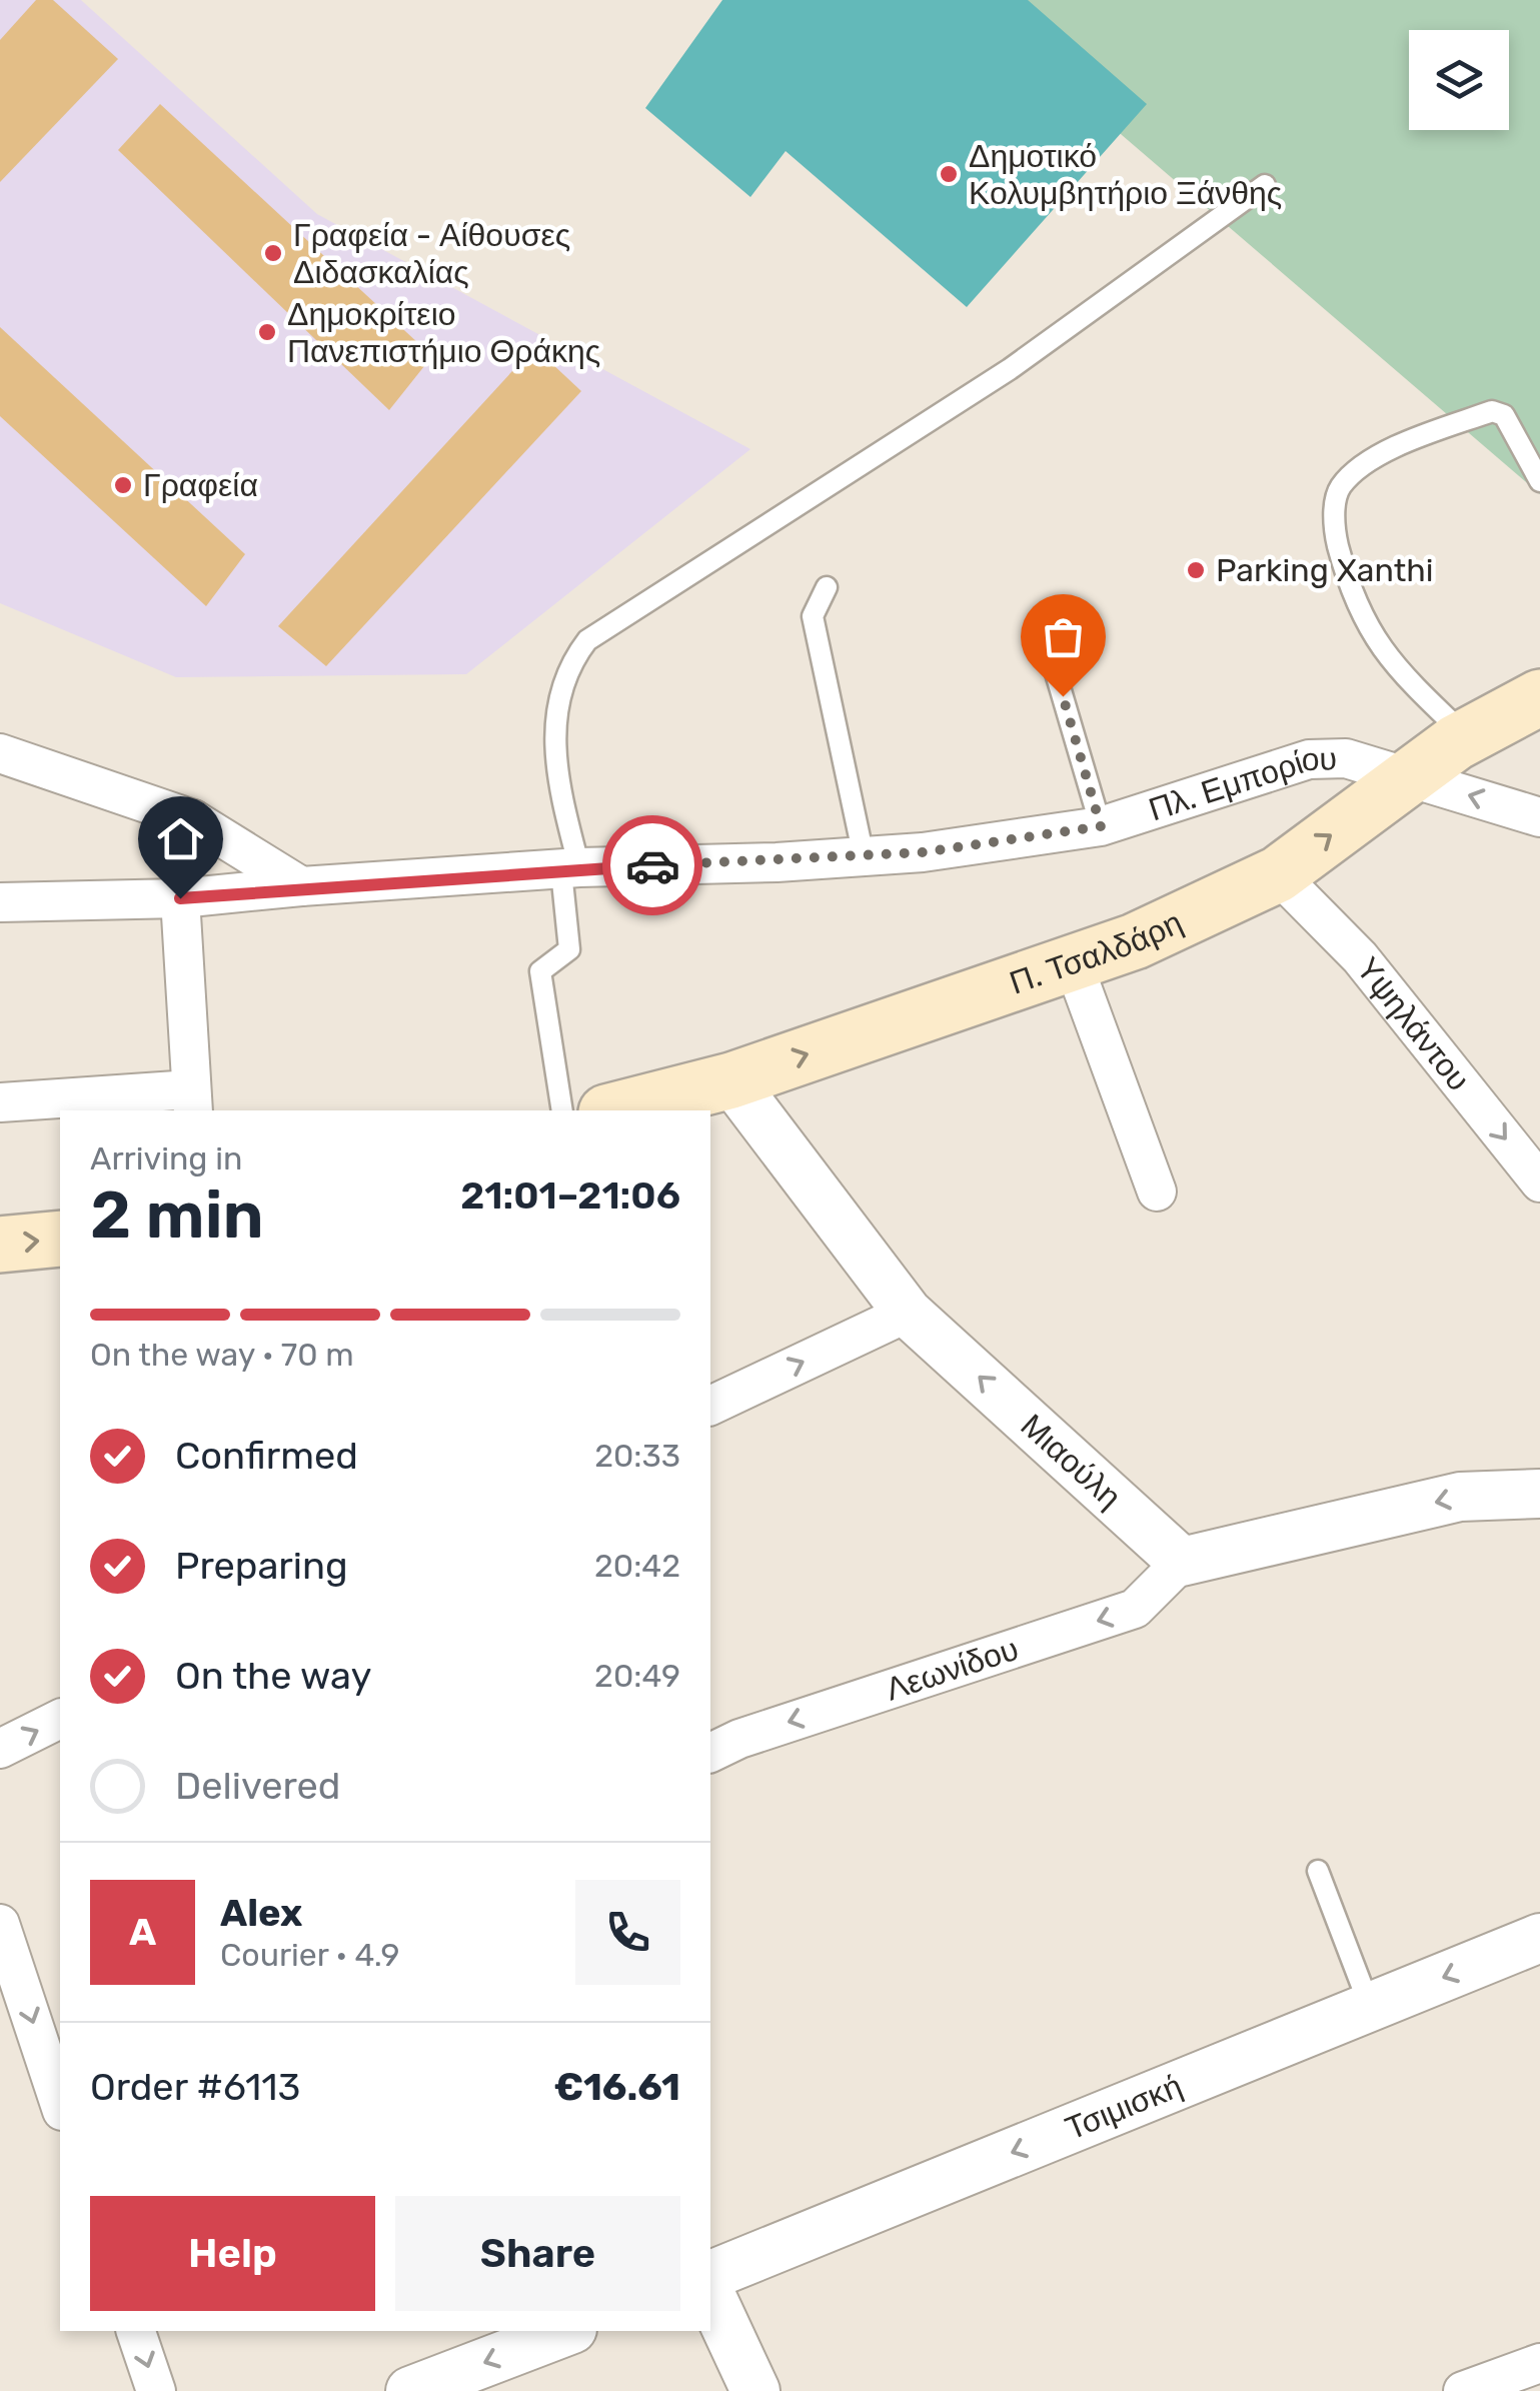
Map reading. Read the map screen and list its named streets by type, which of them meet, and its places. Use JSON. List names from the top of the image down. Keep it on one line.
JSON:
{"streets":{"main road":["Π. Τσαλδάρη"],"street":["Πλ. Εμπορίου","Υψηλάντου","Μιαούλη","Λεωνίδου","Τσιμισκή"]},"crossings":[["Πλ. Εμπορίου","Π. Τσαλδάρη"],["Π. Τσαλδάρη","Υψηλάντου"],["Π. Τσαλδάρη","Μιαούλη"],["Μιαούλη","Λεωνίδου"]],"one_way":["Π. Τσαλδάρη","Μιαούλη","Λεωνίδου","Τσιμισκή"],"places":["Δημοτικό Κολυμβητήριο Ξάνθης","Γραφεία - Αίθουσες Διδασκαλίας","Δημοκρίτειο Πανεπιστήμιο Θράκης","Γραφεία","Parking Xanthi"],"page":{"heading":["2 min","Arriving in","21:01–21:06"],"panel":["Alex","Courier · 4.9","Order #6113","€16.61"],"bar":"On the way · 70 m","list":[["Confirmed","20:33"],["Preparing","20:42"],["On the way","20:49"],"Delivered"],"round":"A","buttons":["Help","Share"]}}
